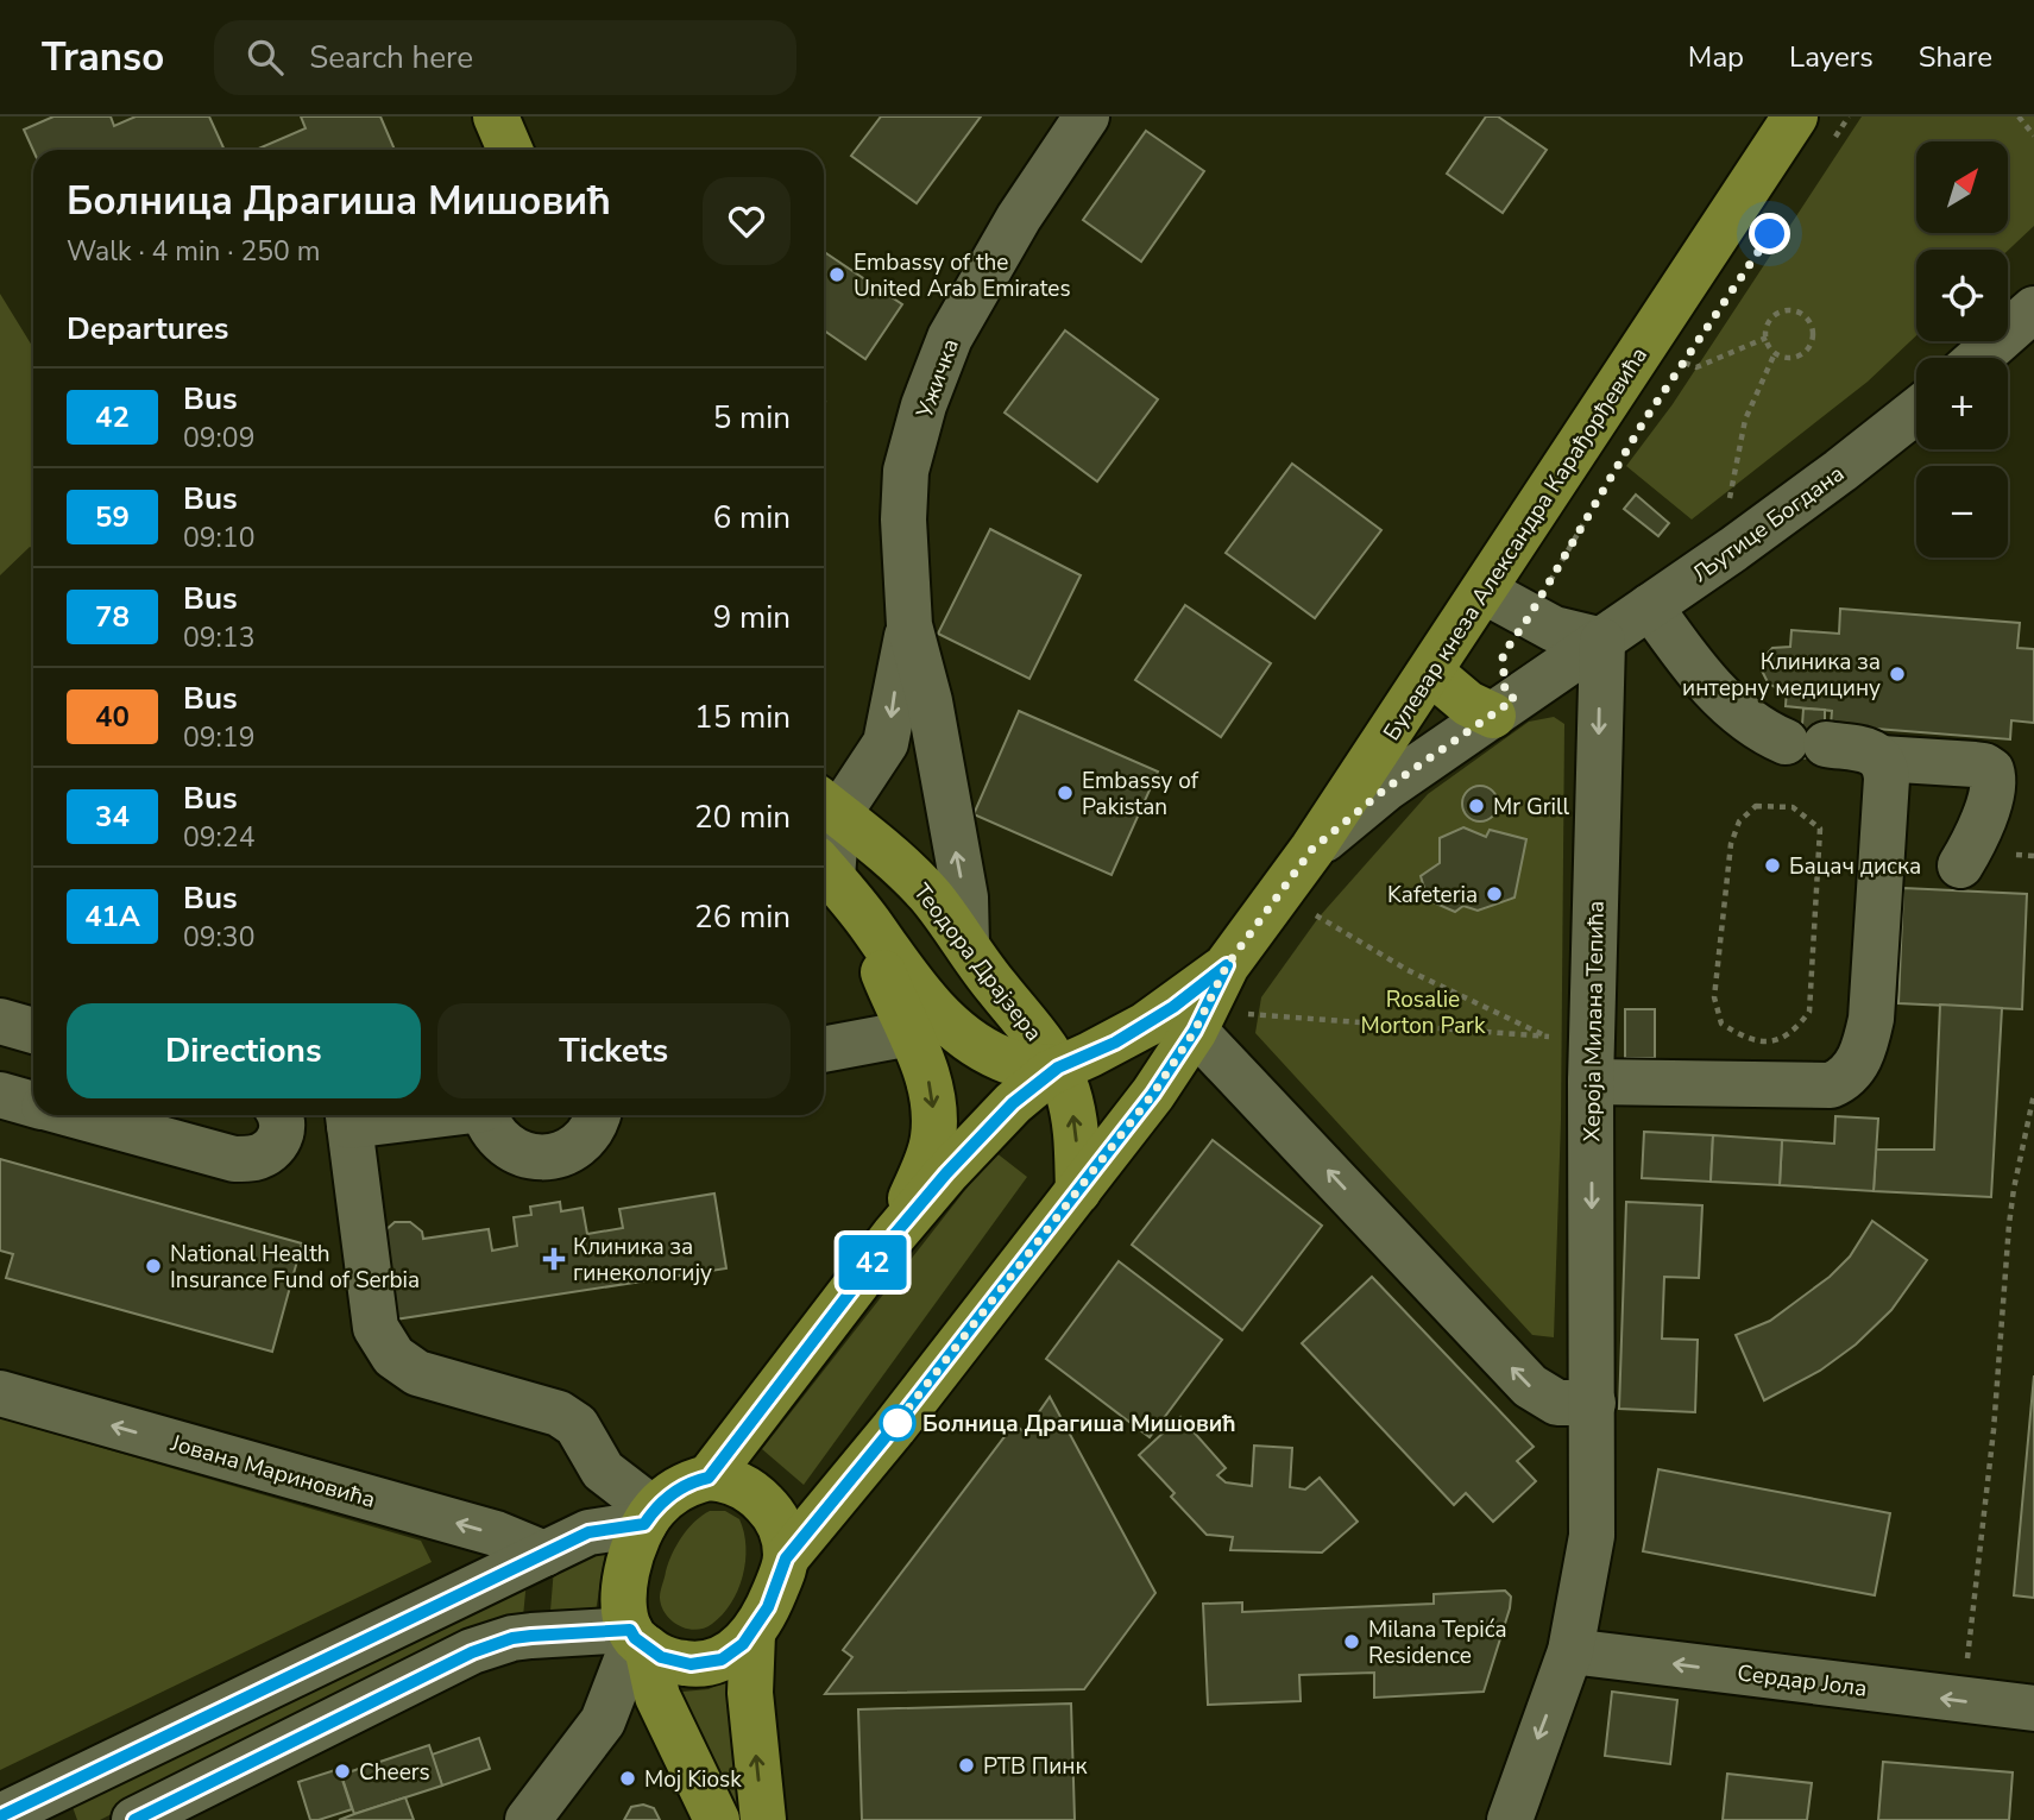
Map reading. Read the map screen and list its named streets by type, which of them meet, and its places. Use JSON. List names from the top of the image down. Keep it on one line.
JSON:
{"streets":{"main road":["Булевар кнеза Александра Карађорђевића","Теодора Драјзера"],"street":["Ужичка","Љутице Богдана","Хероја Милана Тепића","Јована Мариновића","Сердар Јола"]},"crossings":[["Ужичка","Теодора Драјзера"],["Љутице Богдана","Булевар кнеза Александра Карађорђевића"],["Љутице Богдана","Хероја Милана Тепића"],["Булевар кнеза Александра Карађорђевића","Теодора Драјзера"],["Хероја Милана Тепића","Сердар Јола"]],"one_way":["Хероја Милана Тепића","Јована Мариновића","Сердар Јола"],"parks":["Rosalie Morton Park"],"places":{"other":["Embassy of the United Arab Emirates","Клиника за интерну медицину","Embassy of Pakistan","Mr Grill","Бацач диска","Kafeteria","National Health Insurance Fund of Serbia","Болница Драгиша Мишовић","Milana Tepića Residence","РТВ Пинк","Cheers","Moj Kiosk"],"health":["Клиника за гинекологију"]},"lines":["bus line 42"],"north":"top right","page":{"header":"Transo","search":"Search here","nav":["Map","Layers","Share"],"on_map":"42","map_buttons":["+","−"],"heading":[["Болница Драгиша Мишовић","Walk · 4 min · 250 m"],"Departures"],"list":[{"mark":"42","name":"Bus","note":"09:09","value":"5 min"},{"mark":"59","name":"Bus","note":"09:10","value":"6 min"},{"mark":"78","name":"Bus","note":"09:13","value":"9 min"},{"mark":"40","name":"Bus","note":"09:19","value":"15 min"},{"mark":"34","name":"Bus","note":"09:24","value":"20 min"},{"mark":"41A","name":"Bus","note":"09:30","value":"26 min"}],"buttons":["Directions","Tickets"]}}
